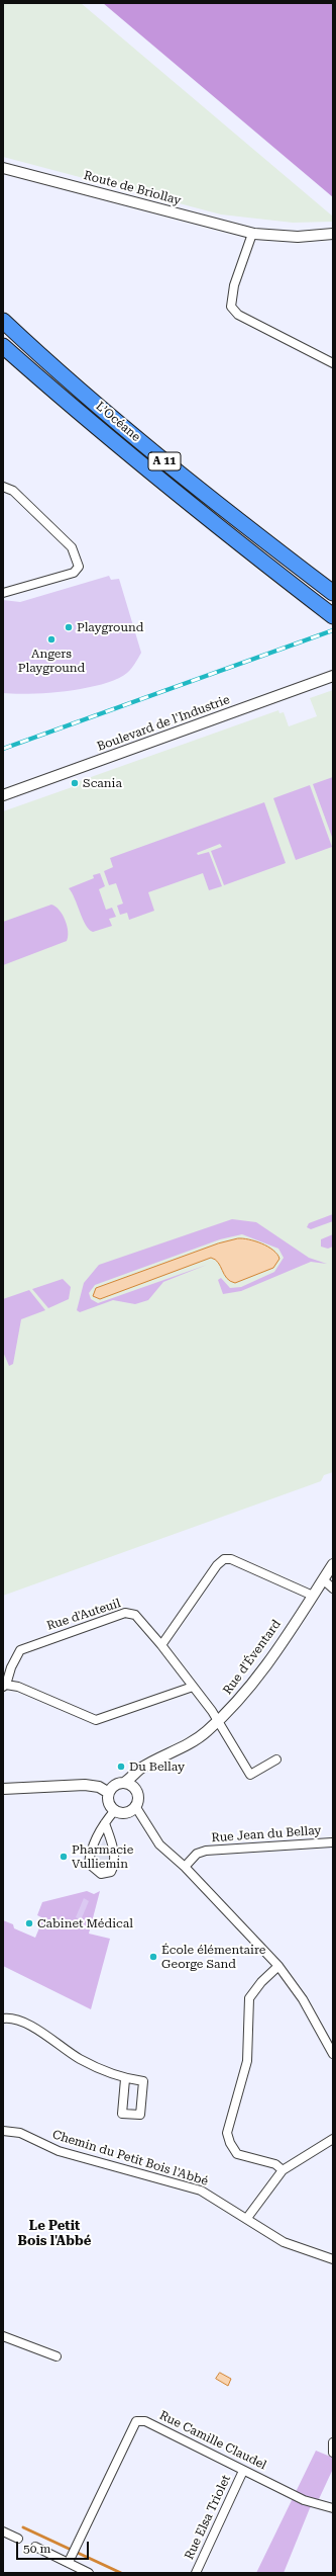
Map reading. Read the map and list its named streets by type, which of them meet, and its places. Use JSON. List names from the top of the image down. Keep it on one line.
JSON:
{"streets":{"highway":["L’Océane","A 11"],"street":["Route de Briollay","Boulevard de l'Industrie","Rue d'Auteuil","Rue d'Éventard","Rue Jean du Bellay","Chemin du Petit Bois l'Abbé","Rue Camille Claudel","Rue Elsa Triolet"]},"crossings":[["Rue d'Auteuil","Rue d'Éventard"],["Rue Camille Claudel","Rue Elsa Triolet"]],"districts":["Le Petit Bois l'Abbé"],"places":["Playground","Angers Playground","Scania","Du Bellay","Pharmacie Vulliemin","Cabinet Médical","École élémentaire George Sand"],"scale_bar":"50 m"}
